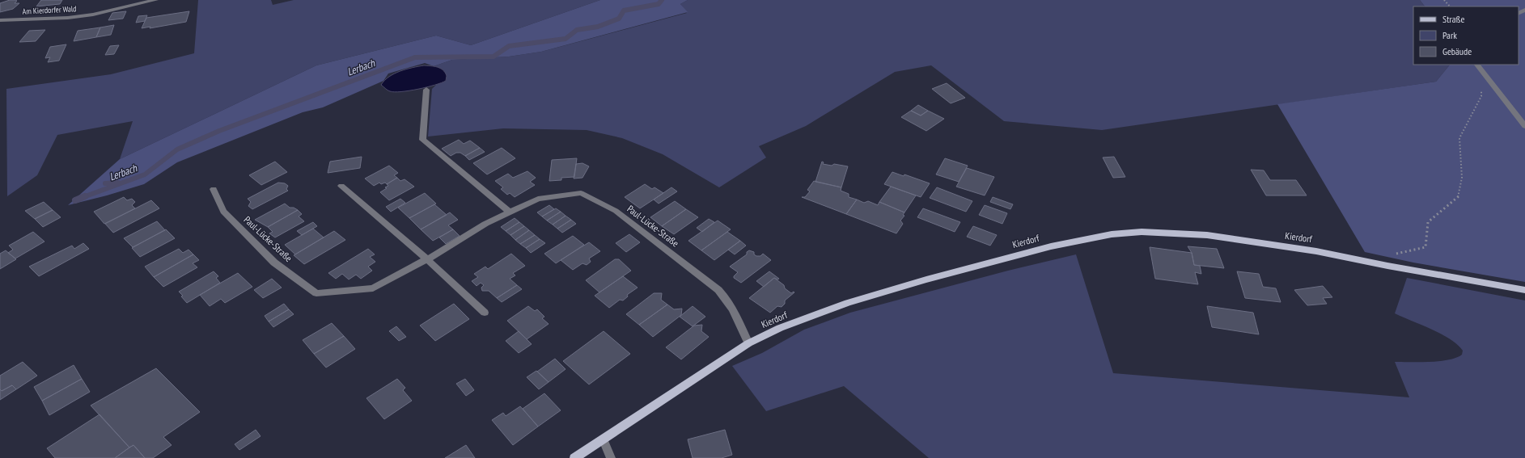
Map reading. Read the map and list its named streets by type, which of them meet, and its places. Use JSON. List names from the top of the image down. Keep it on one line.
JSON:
{"streets":{"main road":["Kierdorf"],"street":["Am Kierdorfer Wald","Paul-Lücke-Straße"]},"crossings":[["Paul-Lücke-Straße","Kierdorf"]],"water":["Lerbach"],"legend":["Straße","Park","Gebäude"]}
